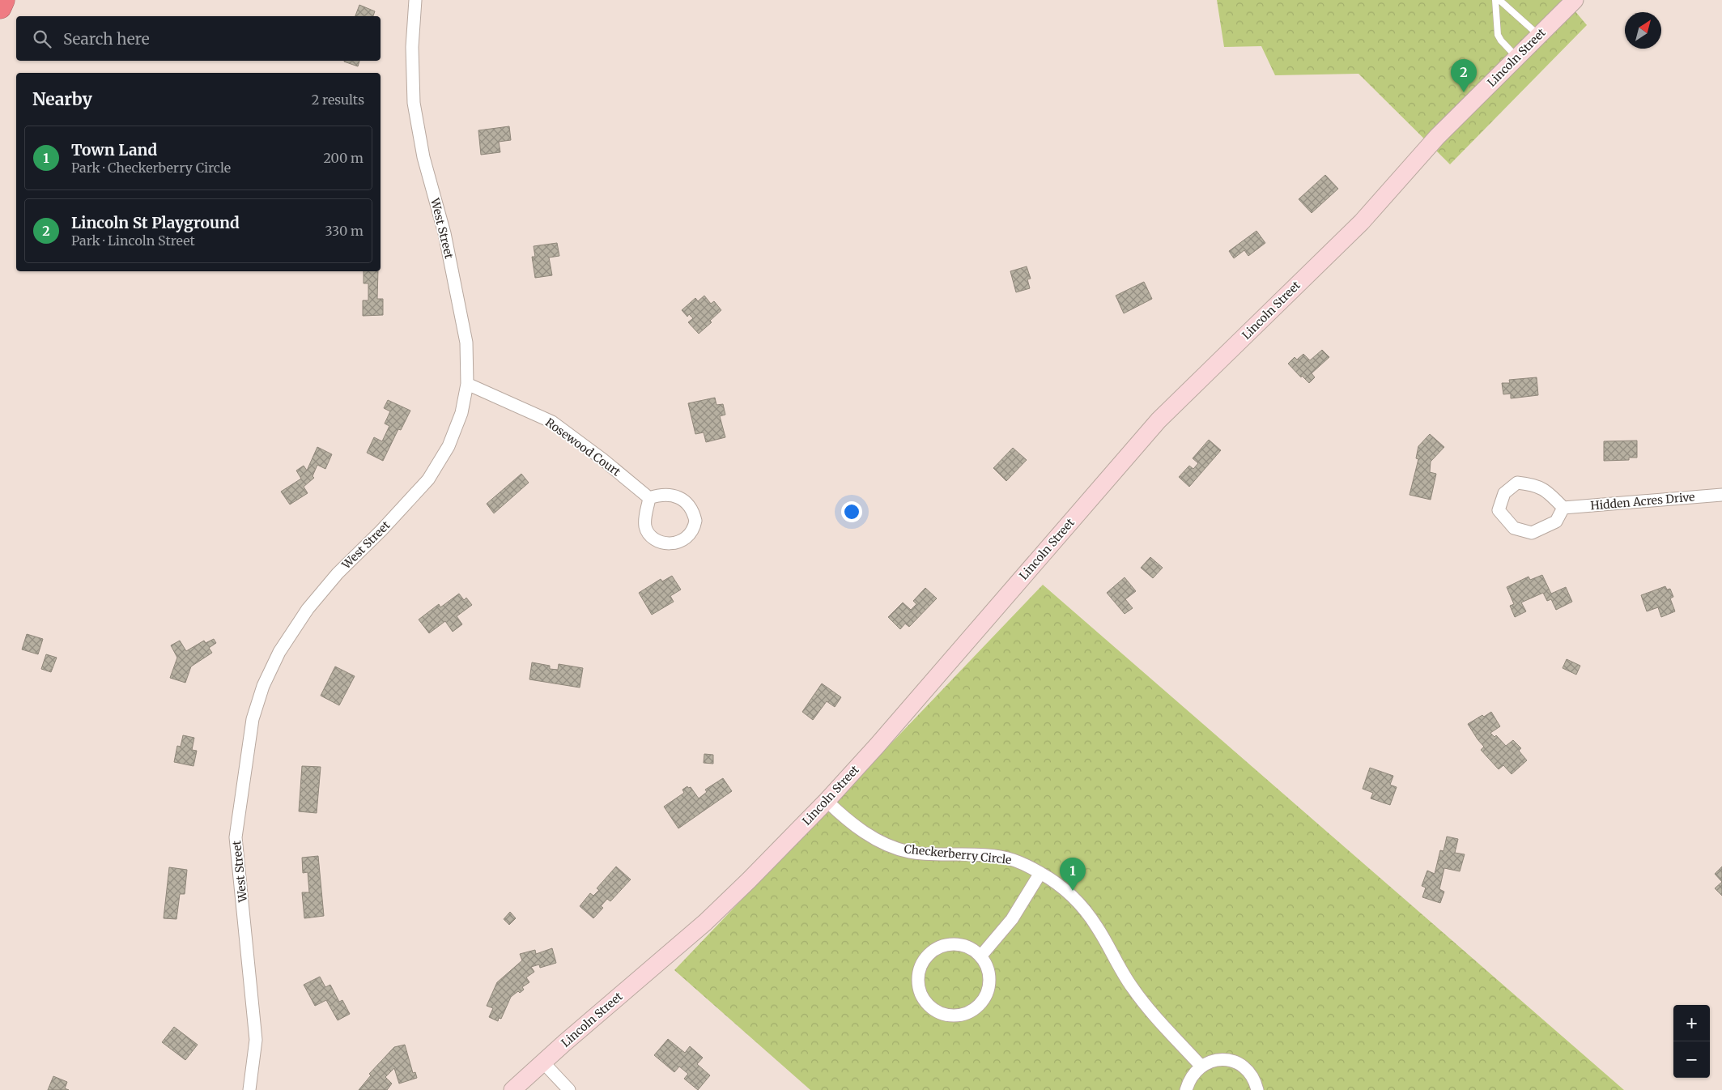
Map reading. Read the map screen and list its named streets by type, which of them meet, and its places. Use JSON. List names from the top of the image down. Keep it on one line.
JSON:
{"streets":{"main road":["Lincoln Street"],"street":["West Street","Rosewood Court","Hidden Acres Drive","Checkerberry Circle"]},"crossings":[["Lincoln Street","Checkerberry Circle"],["West Street","Rosewood Court"]],"north":"top right","page":{"search":"Search here","pins":["2","1"],"heading":["Nearby","2 results"],"list":[{"mark":"1","name":"Town Land","note":"Park · Checkerberry Circle","value":"200 m"},{"mark":"2","name":"Lincoln St Playground","note":"Park · Lincoln Street","value":"330 m"}],"map_buttons":["+","−"]}}
